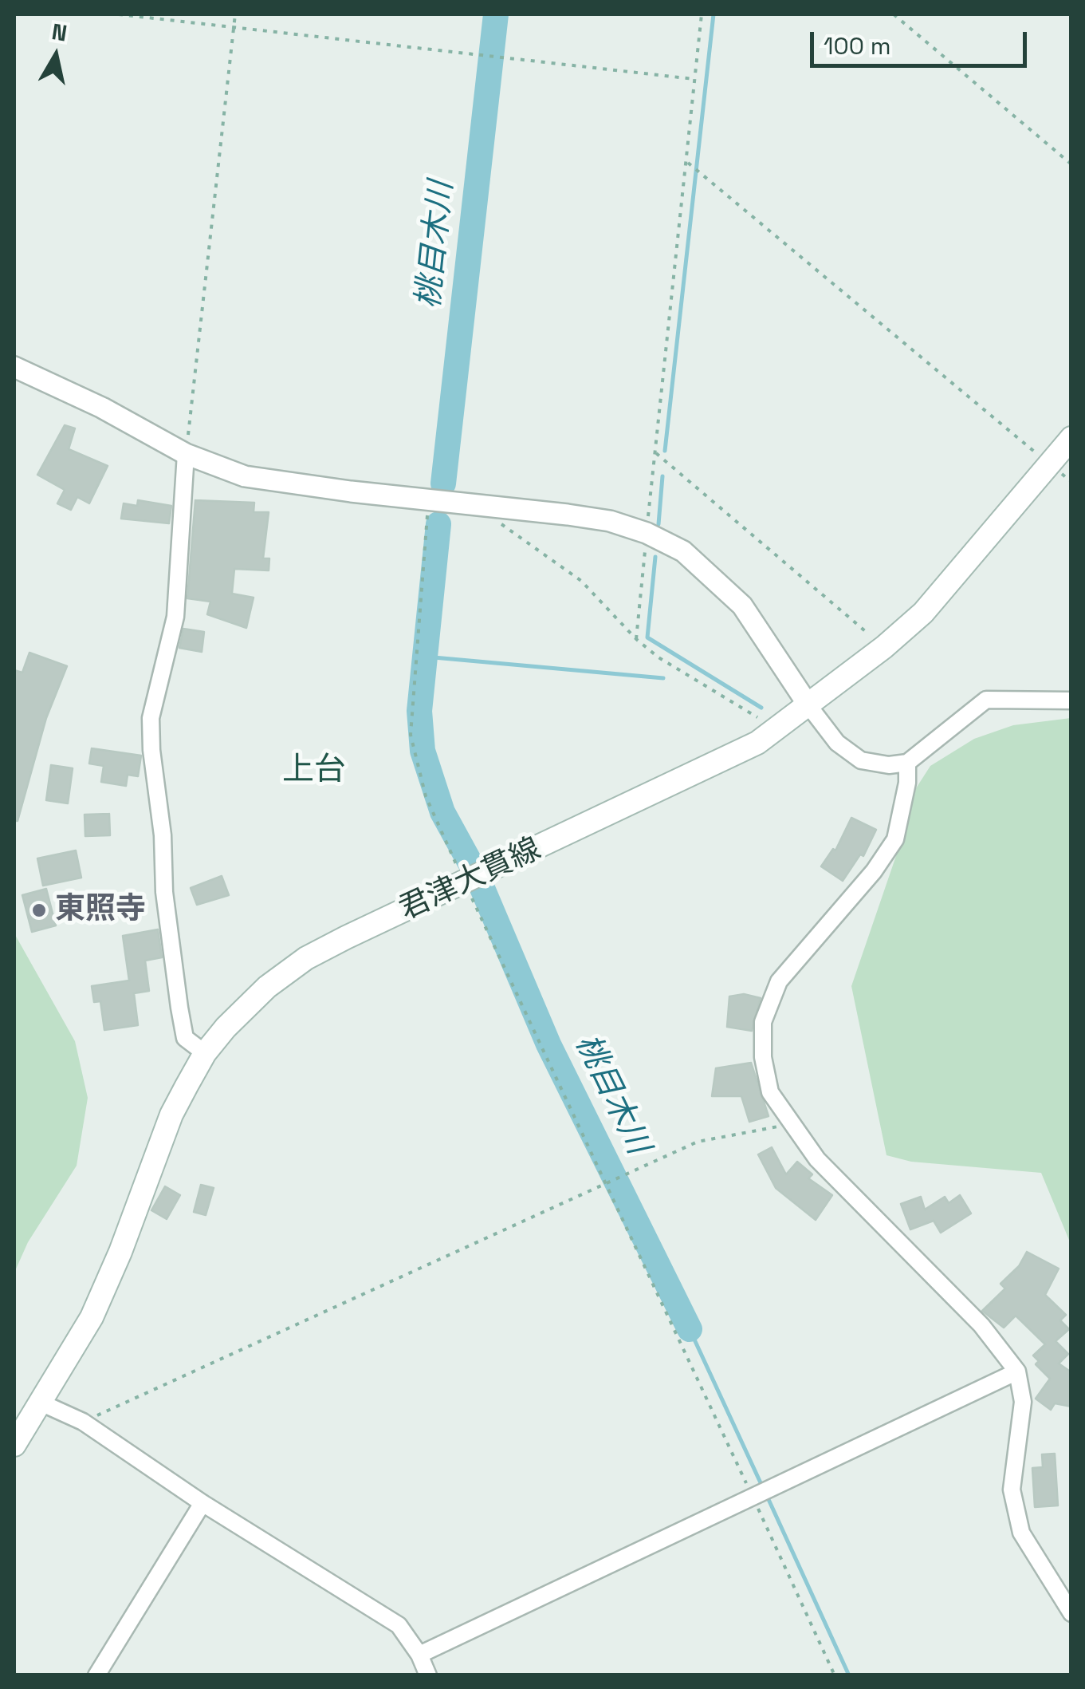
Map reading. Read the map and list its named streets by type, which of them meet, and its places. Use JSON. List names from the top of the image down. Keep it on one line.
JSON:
{"streets":{"main road":["君津大貫線"]},"districts":["上台"],"water":["桃目木川"],"places":["東照寺"],"scale_bar":"100 m","north":"top"}
